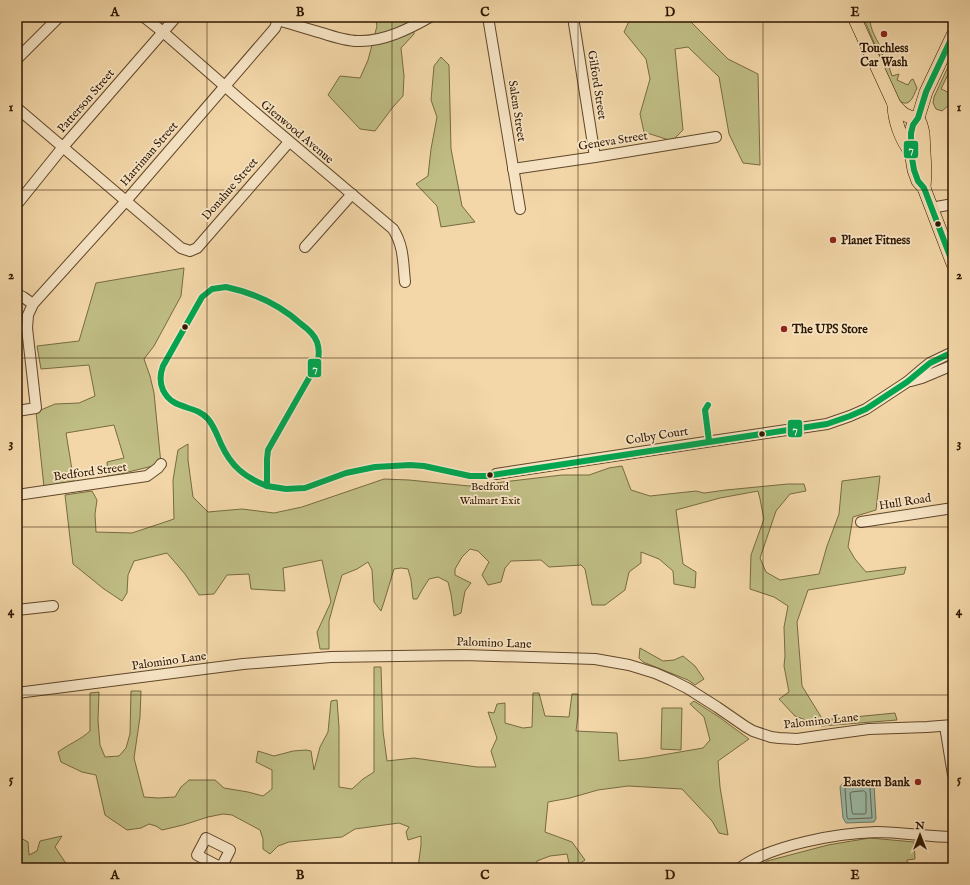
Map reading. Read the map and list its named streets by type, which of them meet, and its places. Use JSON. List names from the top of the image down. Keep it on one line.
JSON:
{"streets":{"street":["Gilford Street","Patterson Street","Salem Street","Glenwood Avenue","Geneva Street","Harriman Street","Donahue Street","Colby Court","Bedford Street","Hull Road","Palomino Lane"]},"crossings":[["Gilford Street","Geneva Street"],["Patterson Street","Glenwood Avenue"],["Salem Street","Geneva Street"],["Glenwood Avenue","Harriman Street"],["Glenwood Avenue","Donahue Street"],["Harriman Street","Donahue Street"]],"places":["Touchless Car Wash","Planet Fitness","The UPS Store","Bedford Walmart Exit","Eastern Bank"],"lines":["transit line 7"],"north":"top","grid":{"columns":["A","B","C","D","E"],"rows":["1","2","3","4","5"]}}
